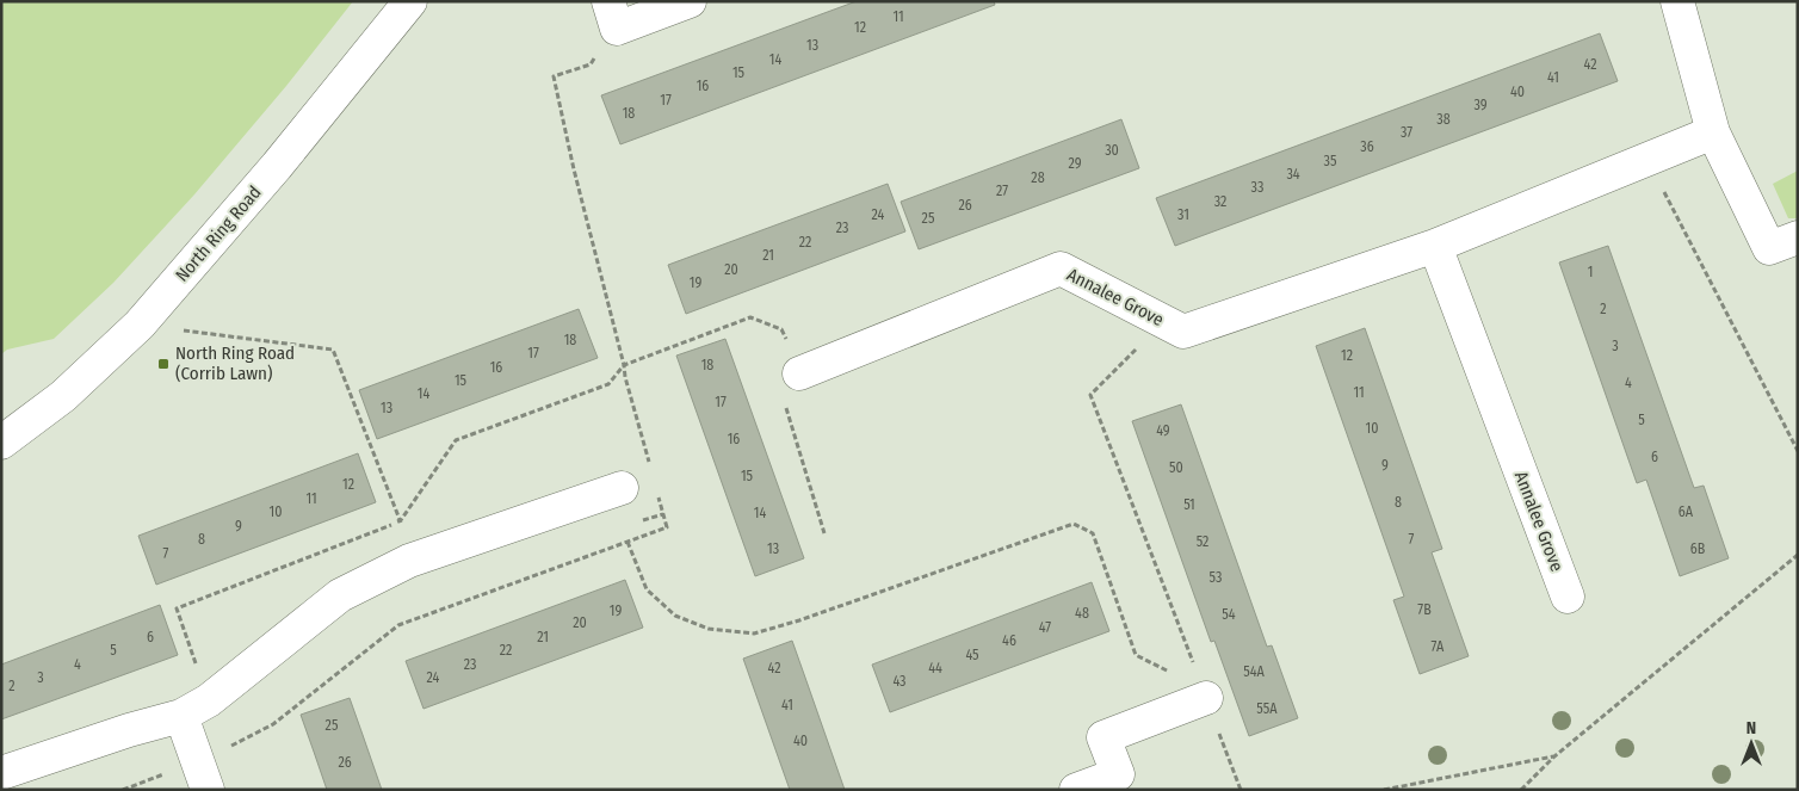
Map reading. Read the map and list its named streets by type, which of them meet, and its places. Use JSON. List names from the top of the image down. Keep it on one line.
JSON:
{"streets":{"street":["North Ring Road","Annalee Grove"]},"places":{"transit":["North Ring Road (Corrib Lawn)"]},"house_numbers":["11","12","13","14","42","15","41","16","40","17","39","18","38","37","36","30","35","29","34","28","33","27","32","26","24","31","25","23","22","21","20","1","19","2","18","3","17","12","18","16","15","4","11","14","17","13","5","10","49","16","6","9","50","15","12","11","8","51","10","6A","14","9","8","7","52","13","6B","7","53","7B","19","48","54","20","47","6","21","46","7A","5","22","45","4","23","42","44","54A","3","24","43","2","41","55A","25","40","26"],"north":"top"}
